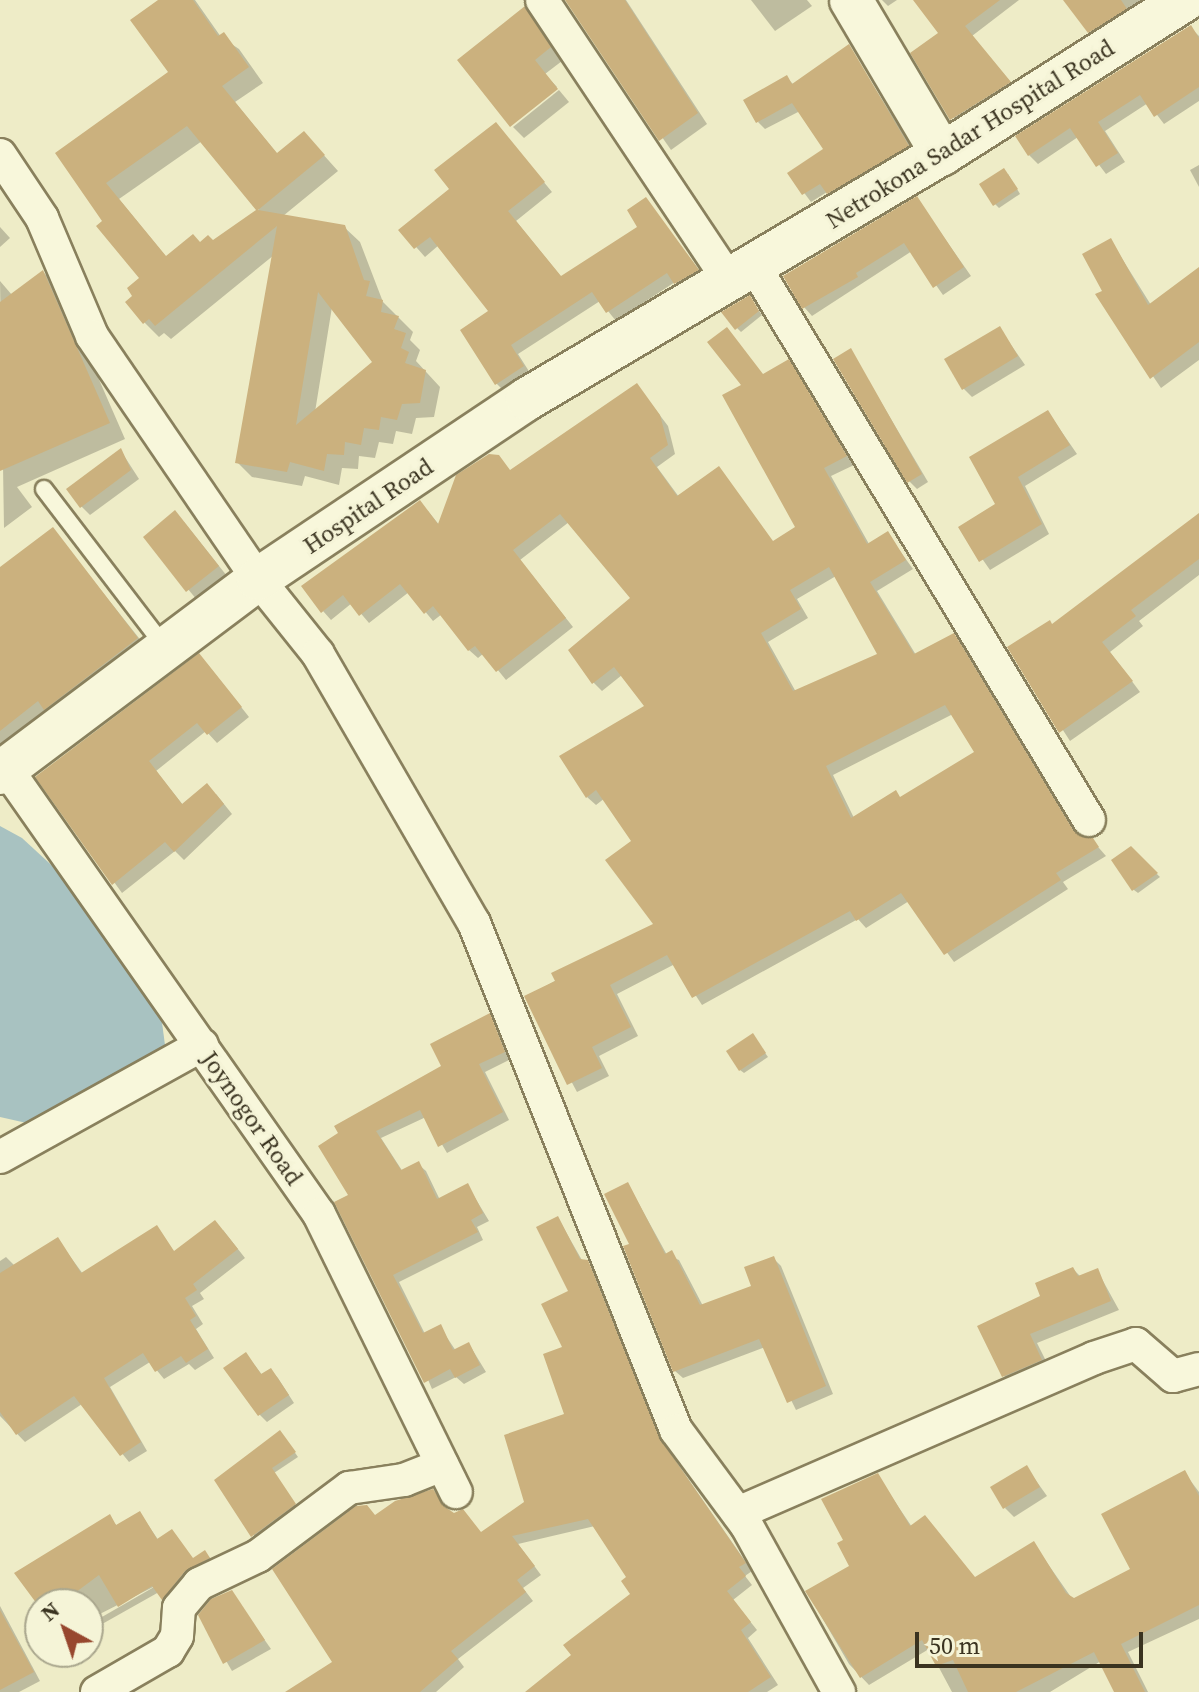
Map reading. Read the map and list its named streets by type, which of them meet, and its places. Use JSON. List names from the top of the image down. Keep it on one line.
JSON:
{"streets":{"street":["Netrokona Sadar Hospital Road","Hospital Road","Joynogor Road"]},"crossings":[["Netrokona Sadar Hospital Road","Hospital Road"],["Hospital Road","Joynogor Road"]],"scale_bar":"50 m","north":"top left"}
